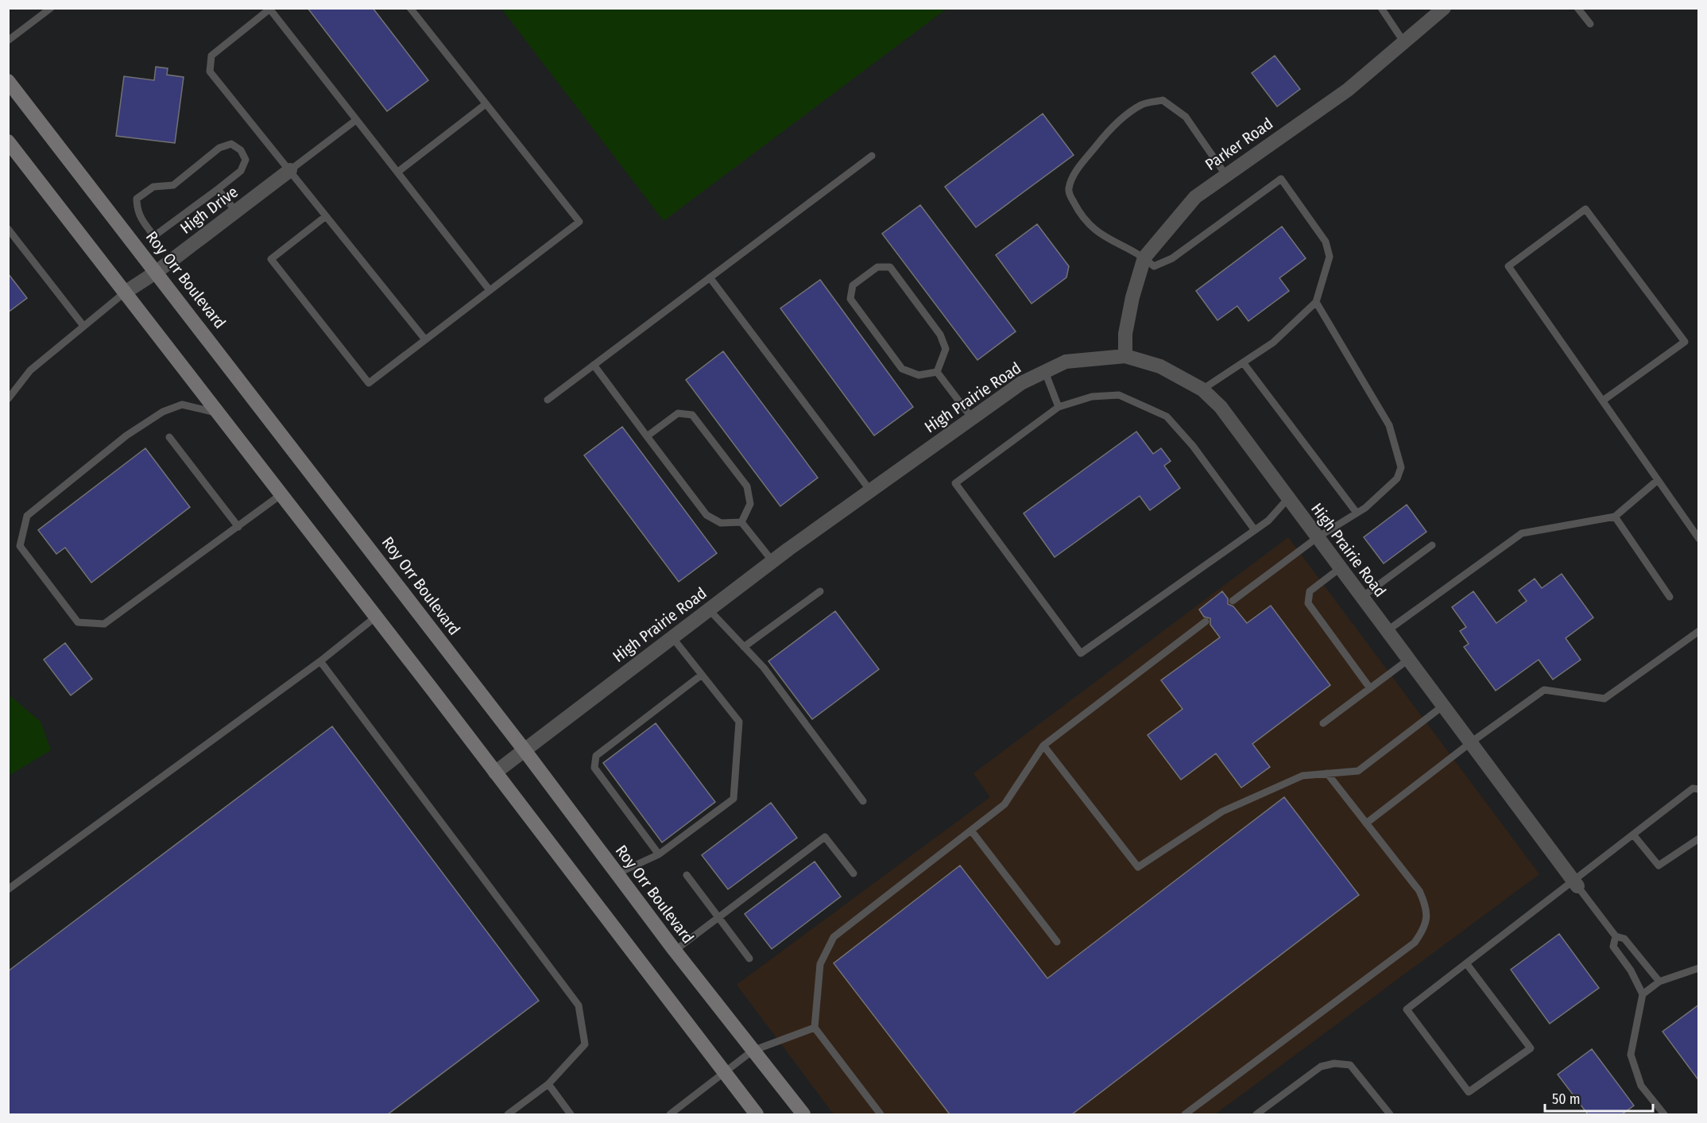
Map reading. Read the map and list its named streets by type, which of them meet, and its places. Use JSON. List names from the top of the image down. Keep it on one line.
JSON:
{"streets":{"main road":["Roy Orr Boulevard"],"street":["Parker Road","High Drive","High Prairie Road"]},"crossings":[["Parker Road","High Prairie Road"],["High Drive","Roy Orr Boulevard"],["Roy Orr Boulevard","High Prairie Road"]],"scale_bar":"50 m"}
